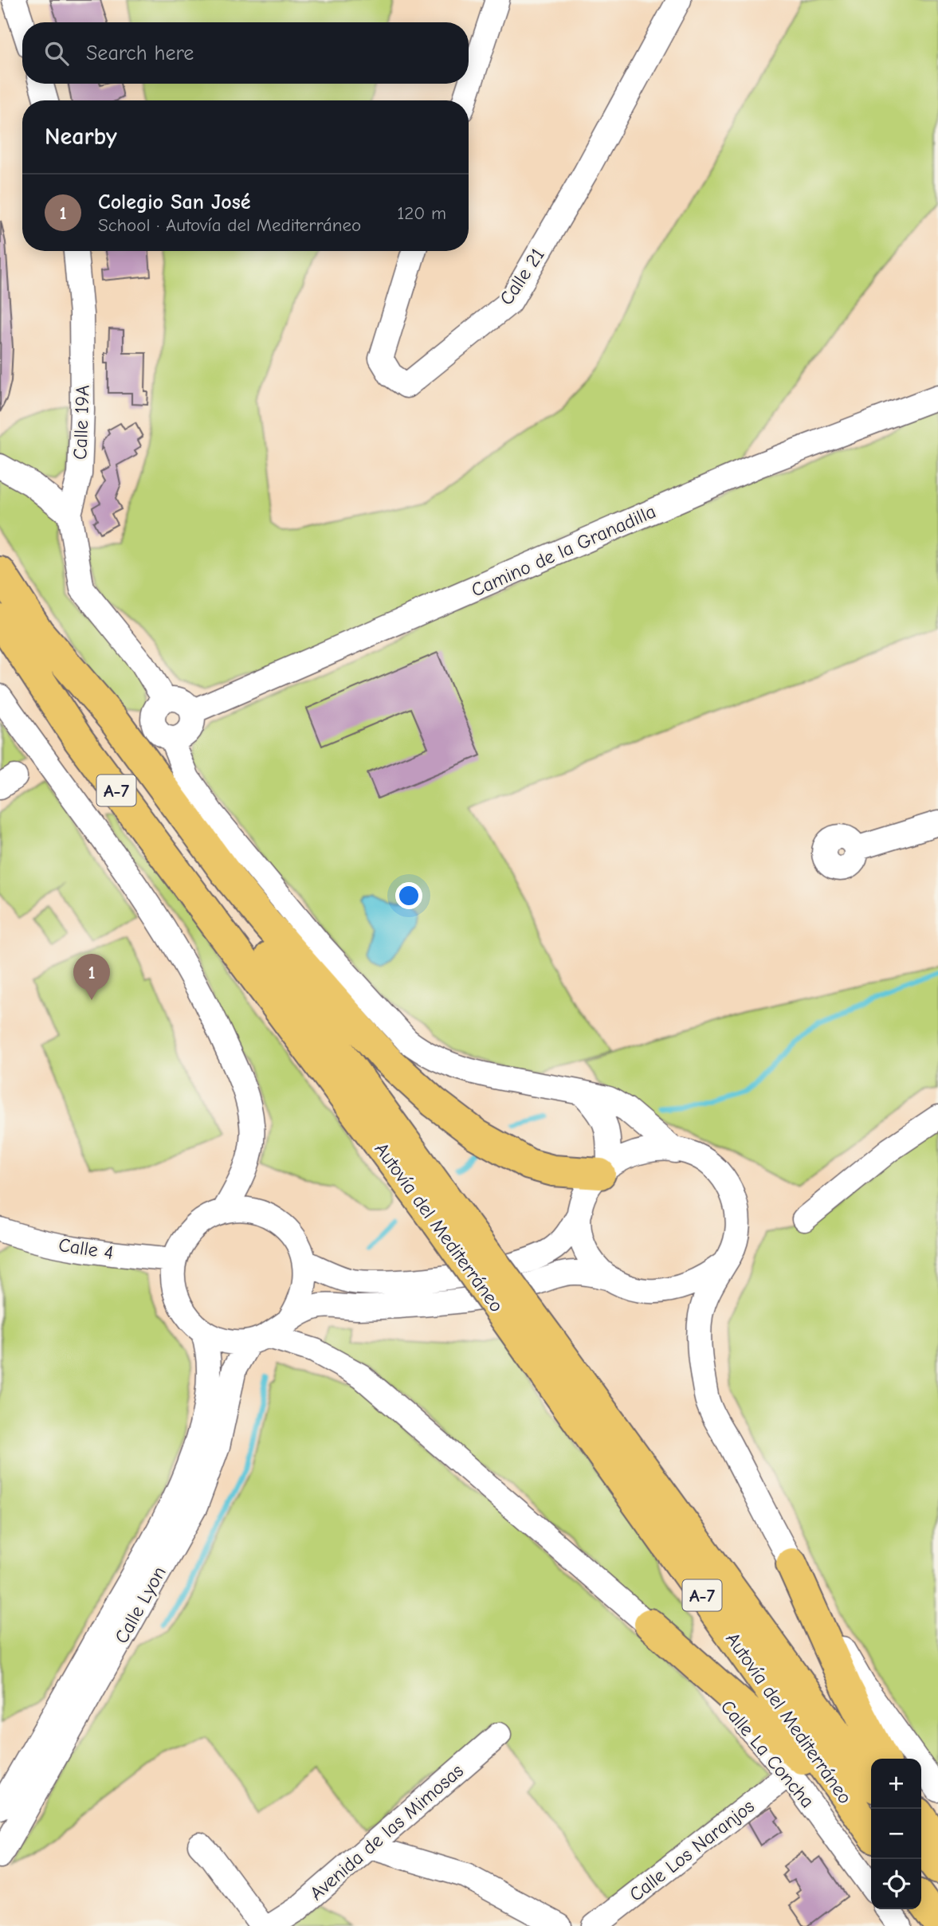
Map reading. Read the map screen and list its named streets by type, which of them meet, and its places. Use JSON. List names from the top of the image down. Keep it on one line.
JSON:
{"streets":{"highway":["A-7","Autovía del Mediterráneo"],"street":["Calle 21","Calle 19A","Camino de la Granadilla","Calle 4","Calle Lyon","Calle La Concha","Avenida de las Mimosas","Calle Los Naranjos"]},"crossings":[["Calle 4","Calle Lyon"],["Calle 4","Calle La Concha"],["Calle Lyon","Calle La Concha"],["Calle La Concha","Calle Los Naranjos"]],"page":{"search":"Search here","heading":"Nearby","list":[{"mark":"1","name":"Colegio San José","note":"School · Autovía del Mediterráneo","value":"120 m"}],"pins":"1","map_buttons":["+","−"]}}
